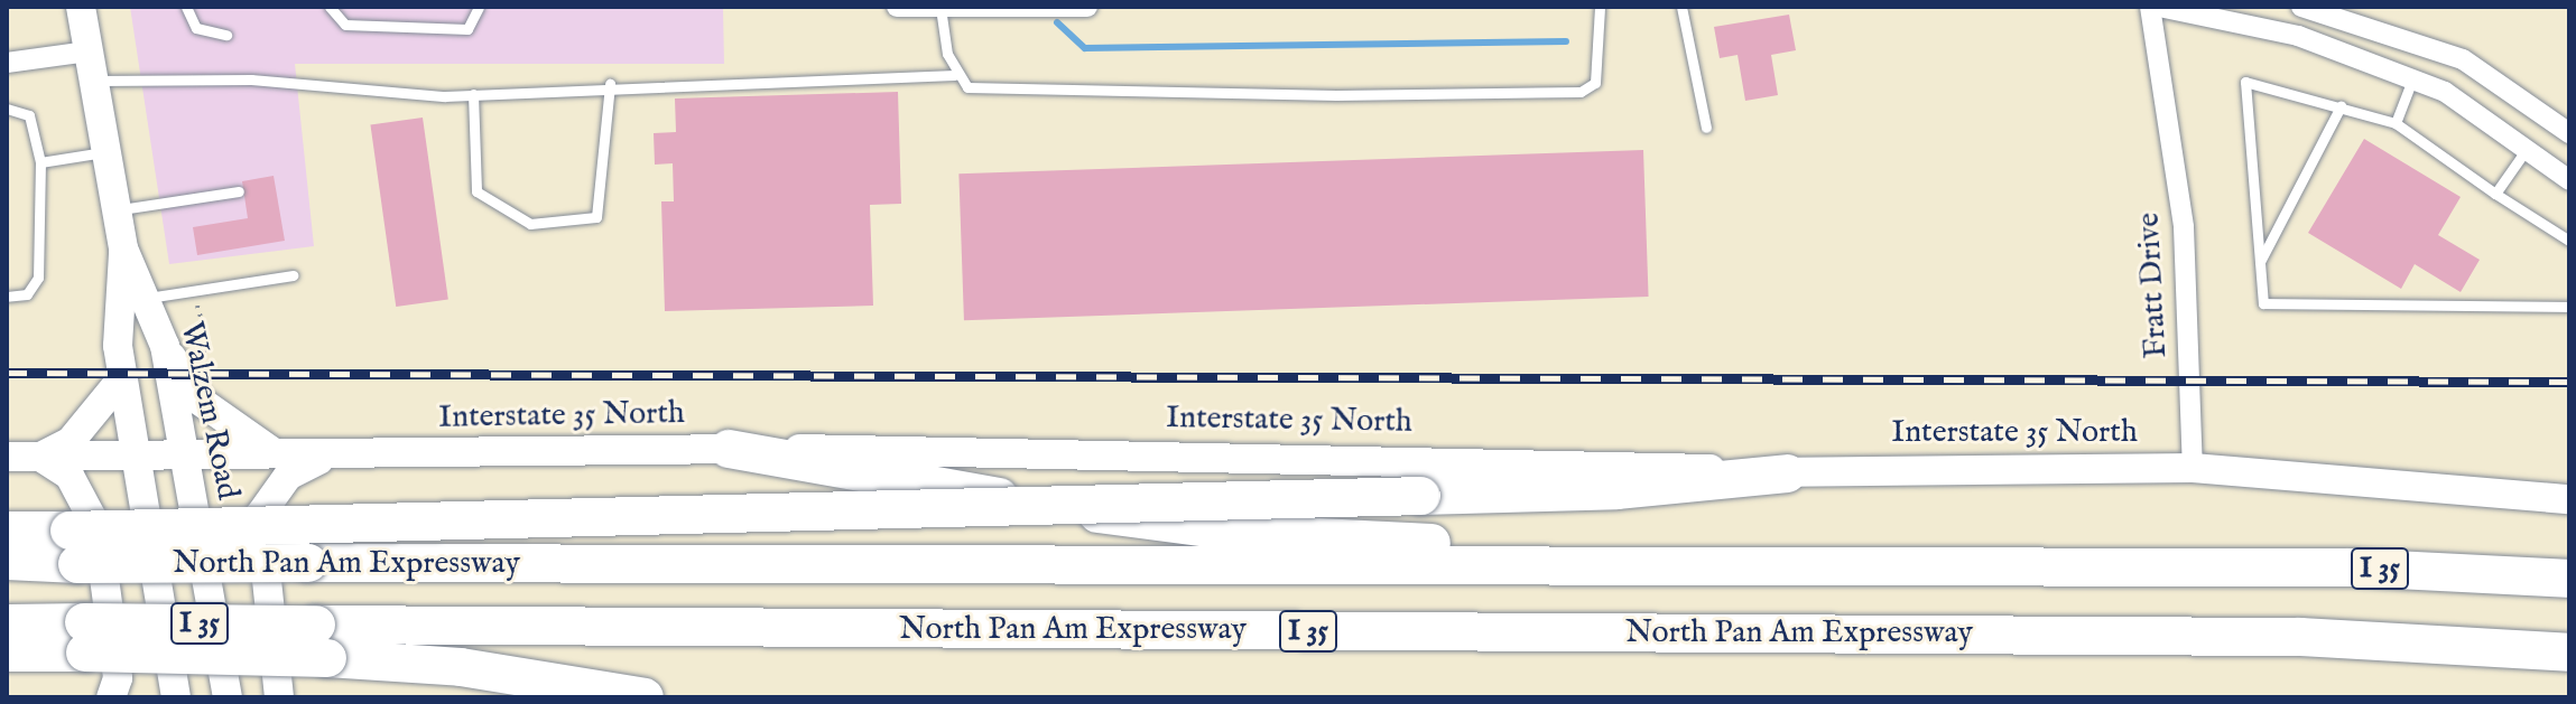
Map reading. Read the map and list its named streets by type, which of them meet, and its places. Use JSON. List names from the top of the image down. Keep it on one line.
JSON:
{"streets":{"highway":["North Pan Am Expressway","I 35"],"main road":["Walzem Road","Interstate 35 North"],"street":["Fratt Drive"]},"crossings":[["Fratt Drive","Interstate 35 North"],["Walzem Road","Interstate 35 North"]]}
